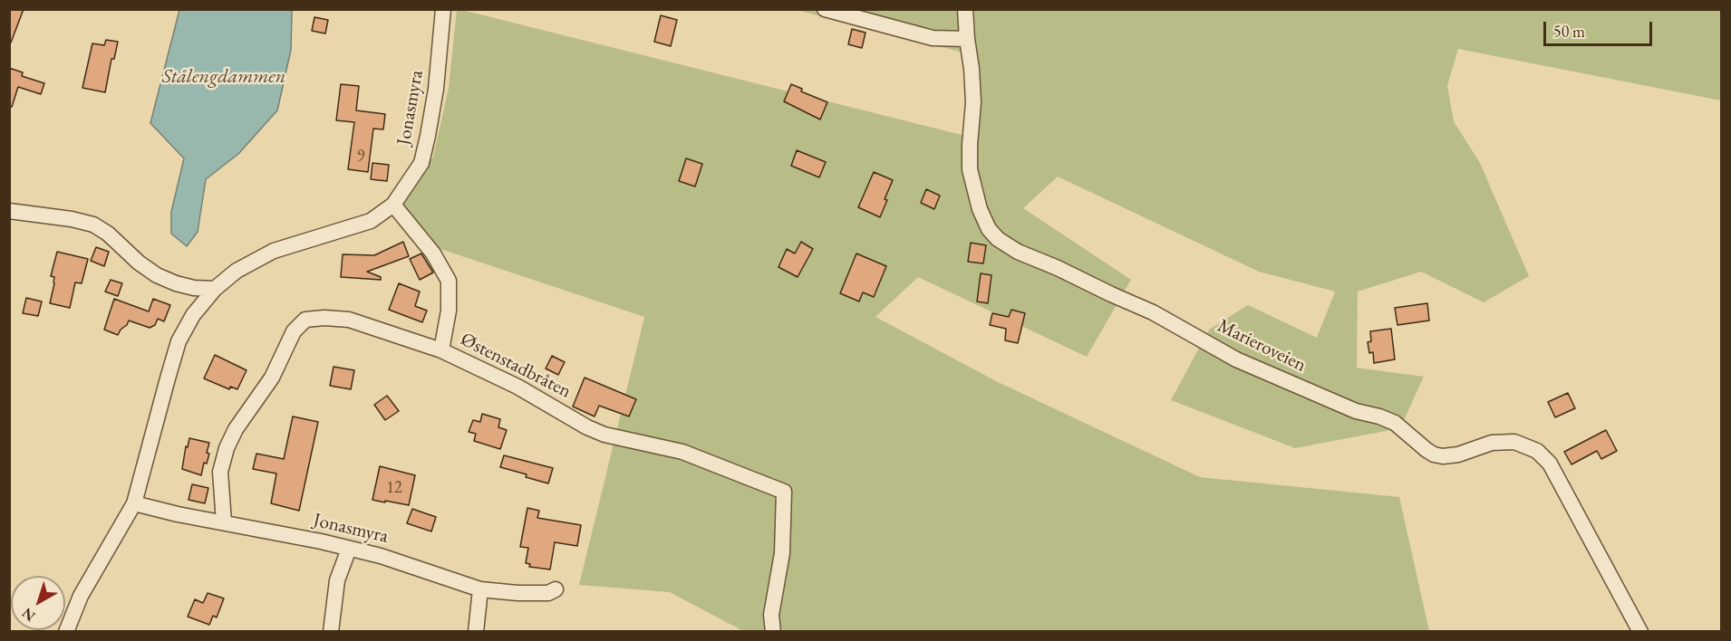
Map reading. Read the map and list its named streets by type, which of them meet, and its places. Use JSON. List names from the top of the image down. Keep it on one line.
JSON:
{"streets":{"street":["Jonasmyra","Marieroveien","Østenstadbråten"]},"crossings":[["Jonasmyra","Østenstadbråten"]],"water":["Stålengdammen"],"house_numbers":["9","12"],"scale_bar":"50 m","north":"bottom left"}
